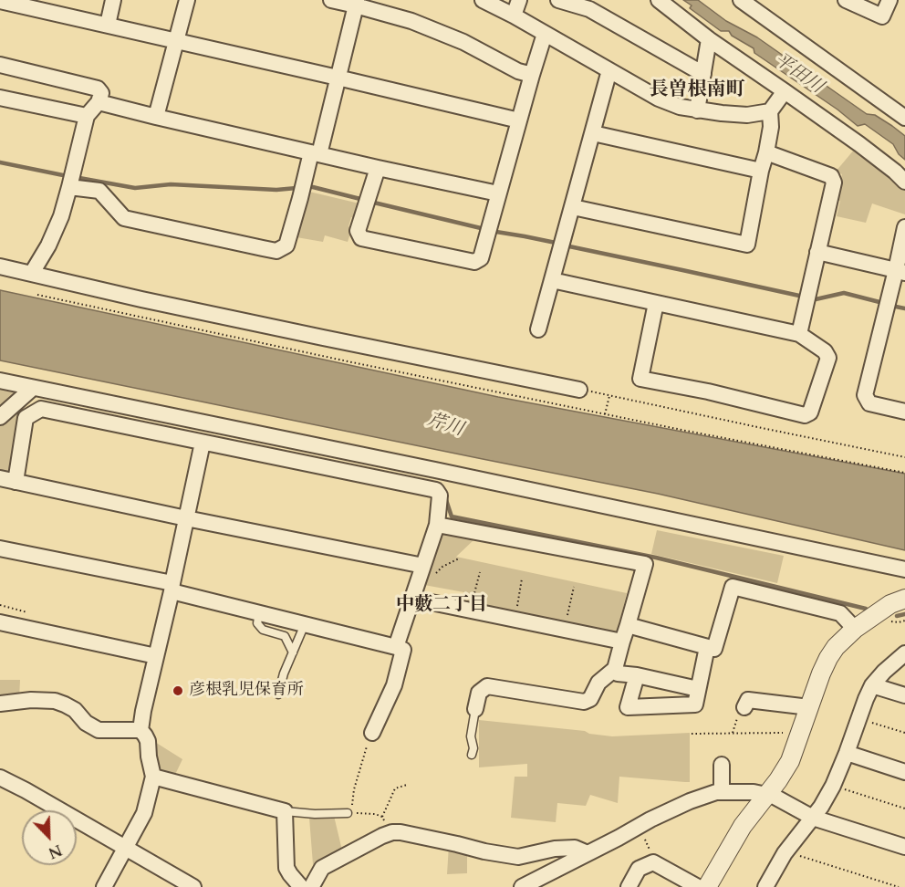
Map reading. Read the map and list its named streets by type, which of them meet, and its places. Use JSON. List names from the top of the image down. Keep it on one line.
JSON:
{"districts":["長曽根南町","中藪二丁目"],"water":["平田川","芹川"],"places":["彦根乳児保育所"],"north":"bottom right"}
